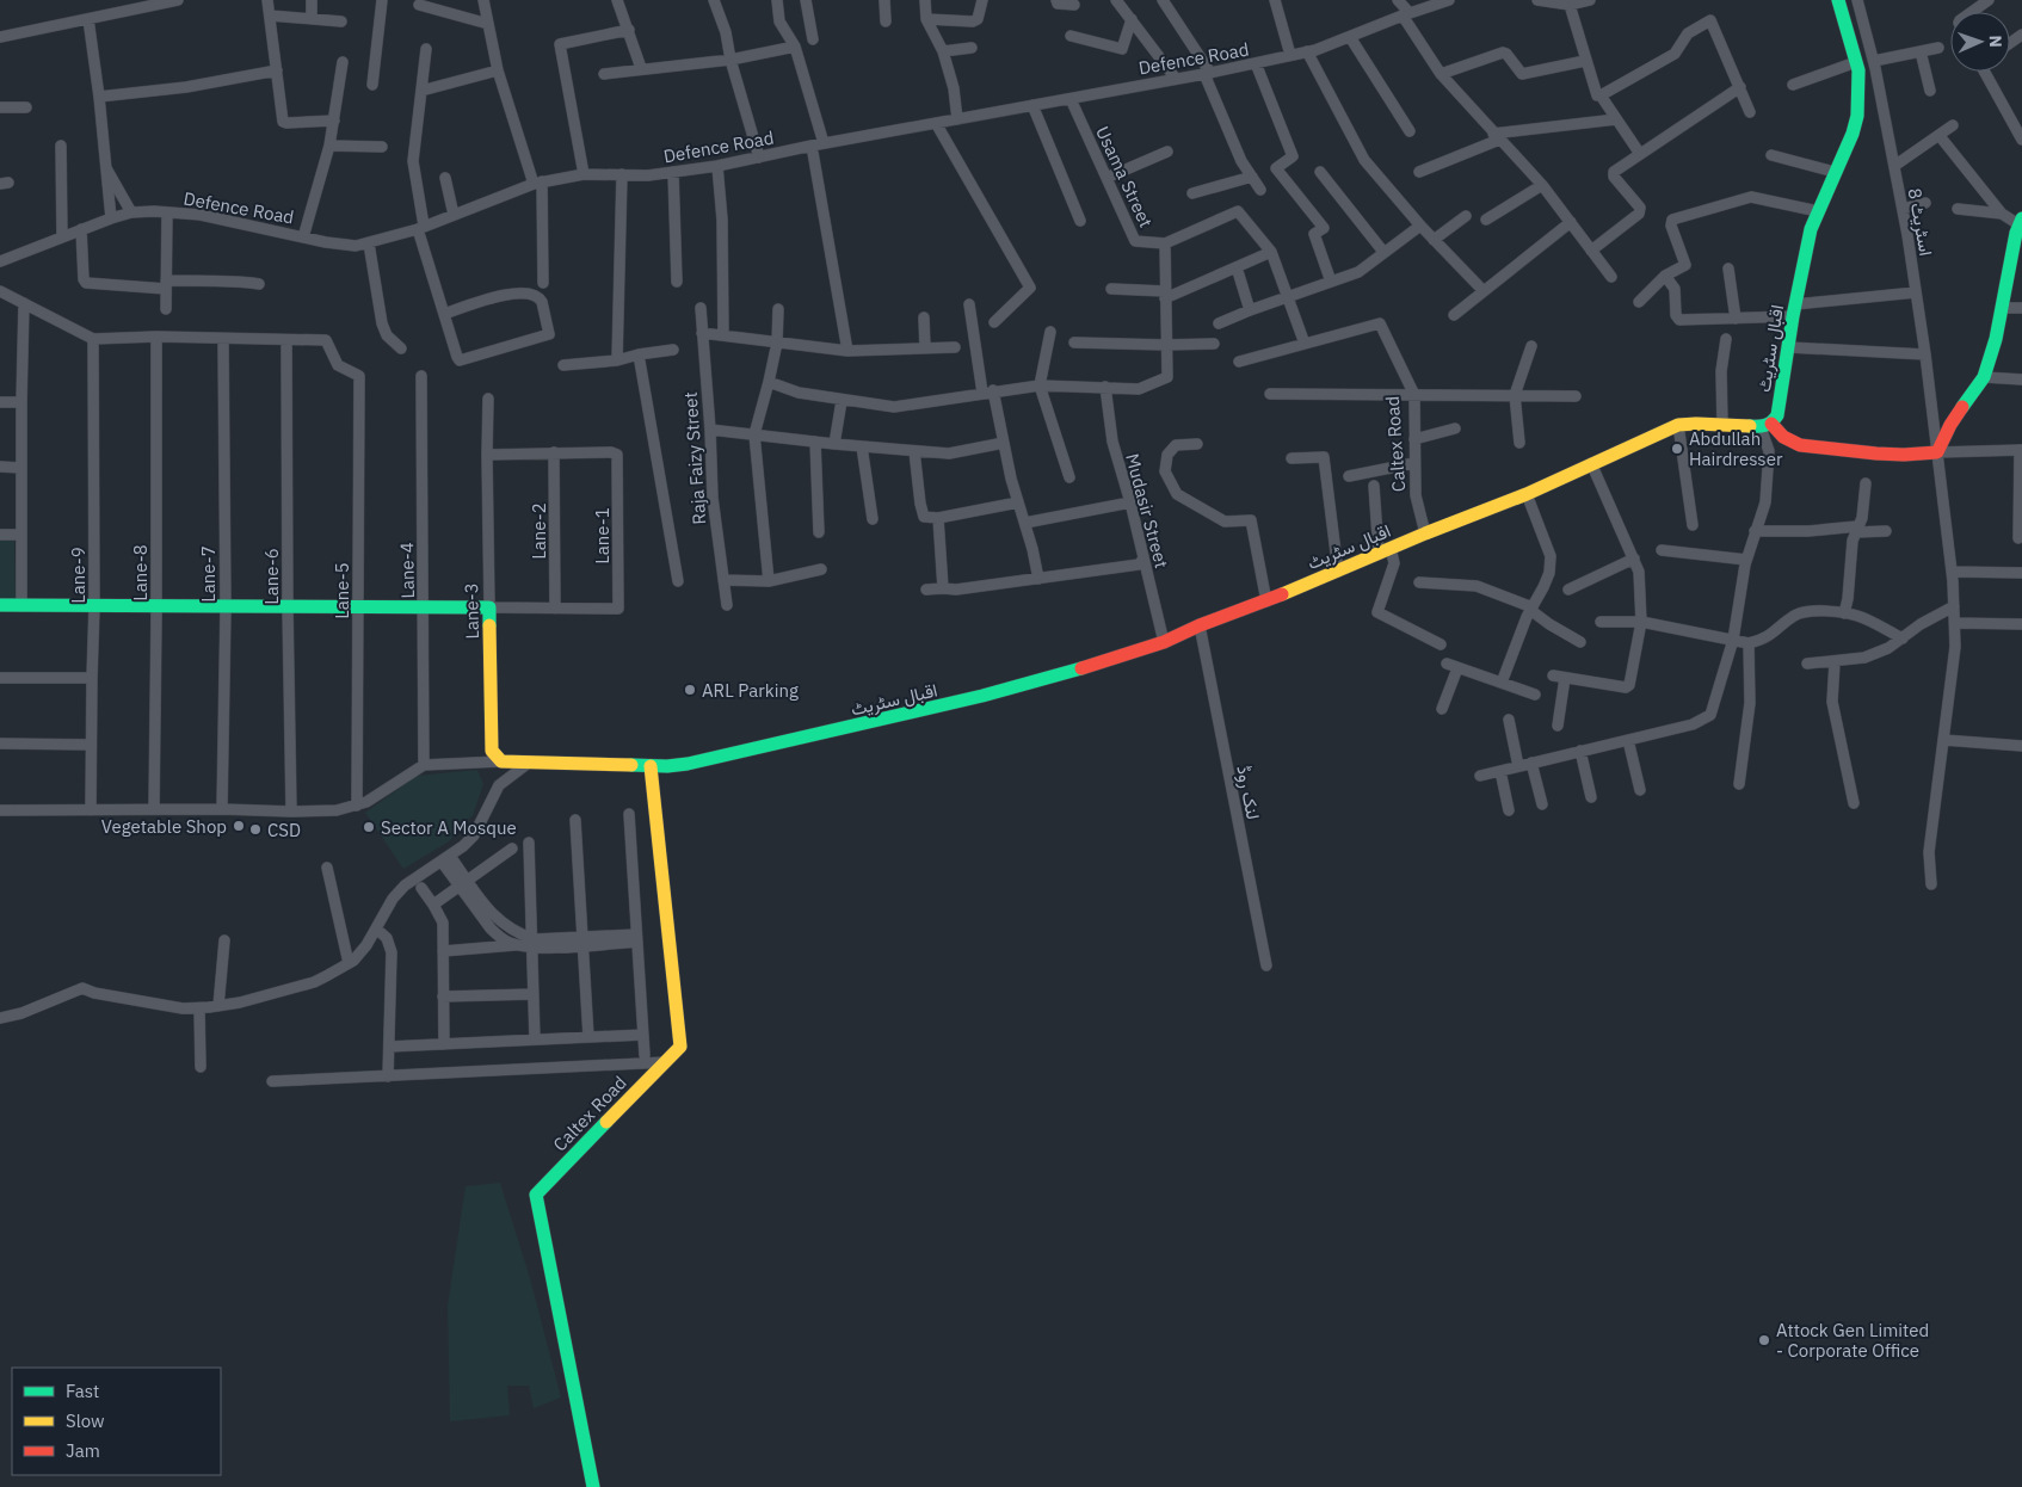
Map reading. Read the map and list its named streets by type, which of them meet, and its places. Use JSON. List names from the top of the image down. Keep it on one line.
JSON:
{"streets":{"street":["Defence Road","Usama Street","اسٹریٹ 8","اقبال سٹریٹ","Caltex Road","Raja Faizy Street","Mudasir Street","Lane-2","Lane-1","Lane-4","Lane-8","Lane-7","Lane-9","Lane-6","Lane-5","Lane-3","لنک روڈ"]},"crossings":[["Defence Road","Usama Street"],["اقبال سٹریٹ","Caltex Road"],["اقبال سٹریٹ","Mudasir Street"],["اقبال سٹریٹ","Lane-3"],["اقبال سٹریٹ","لنک روڈ"],["Lane-2","Lane-1"],["Lane-6","Lane-5"]],"places":["Abdullah Hairdresser","ARL Parking","Vegetable Shop","Sector A Mosque","CSD","Attock Gen Limited - Corporate Office"],"legend":["Fast","Slow","Jam"],"north":"right"}
